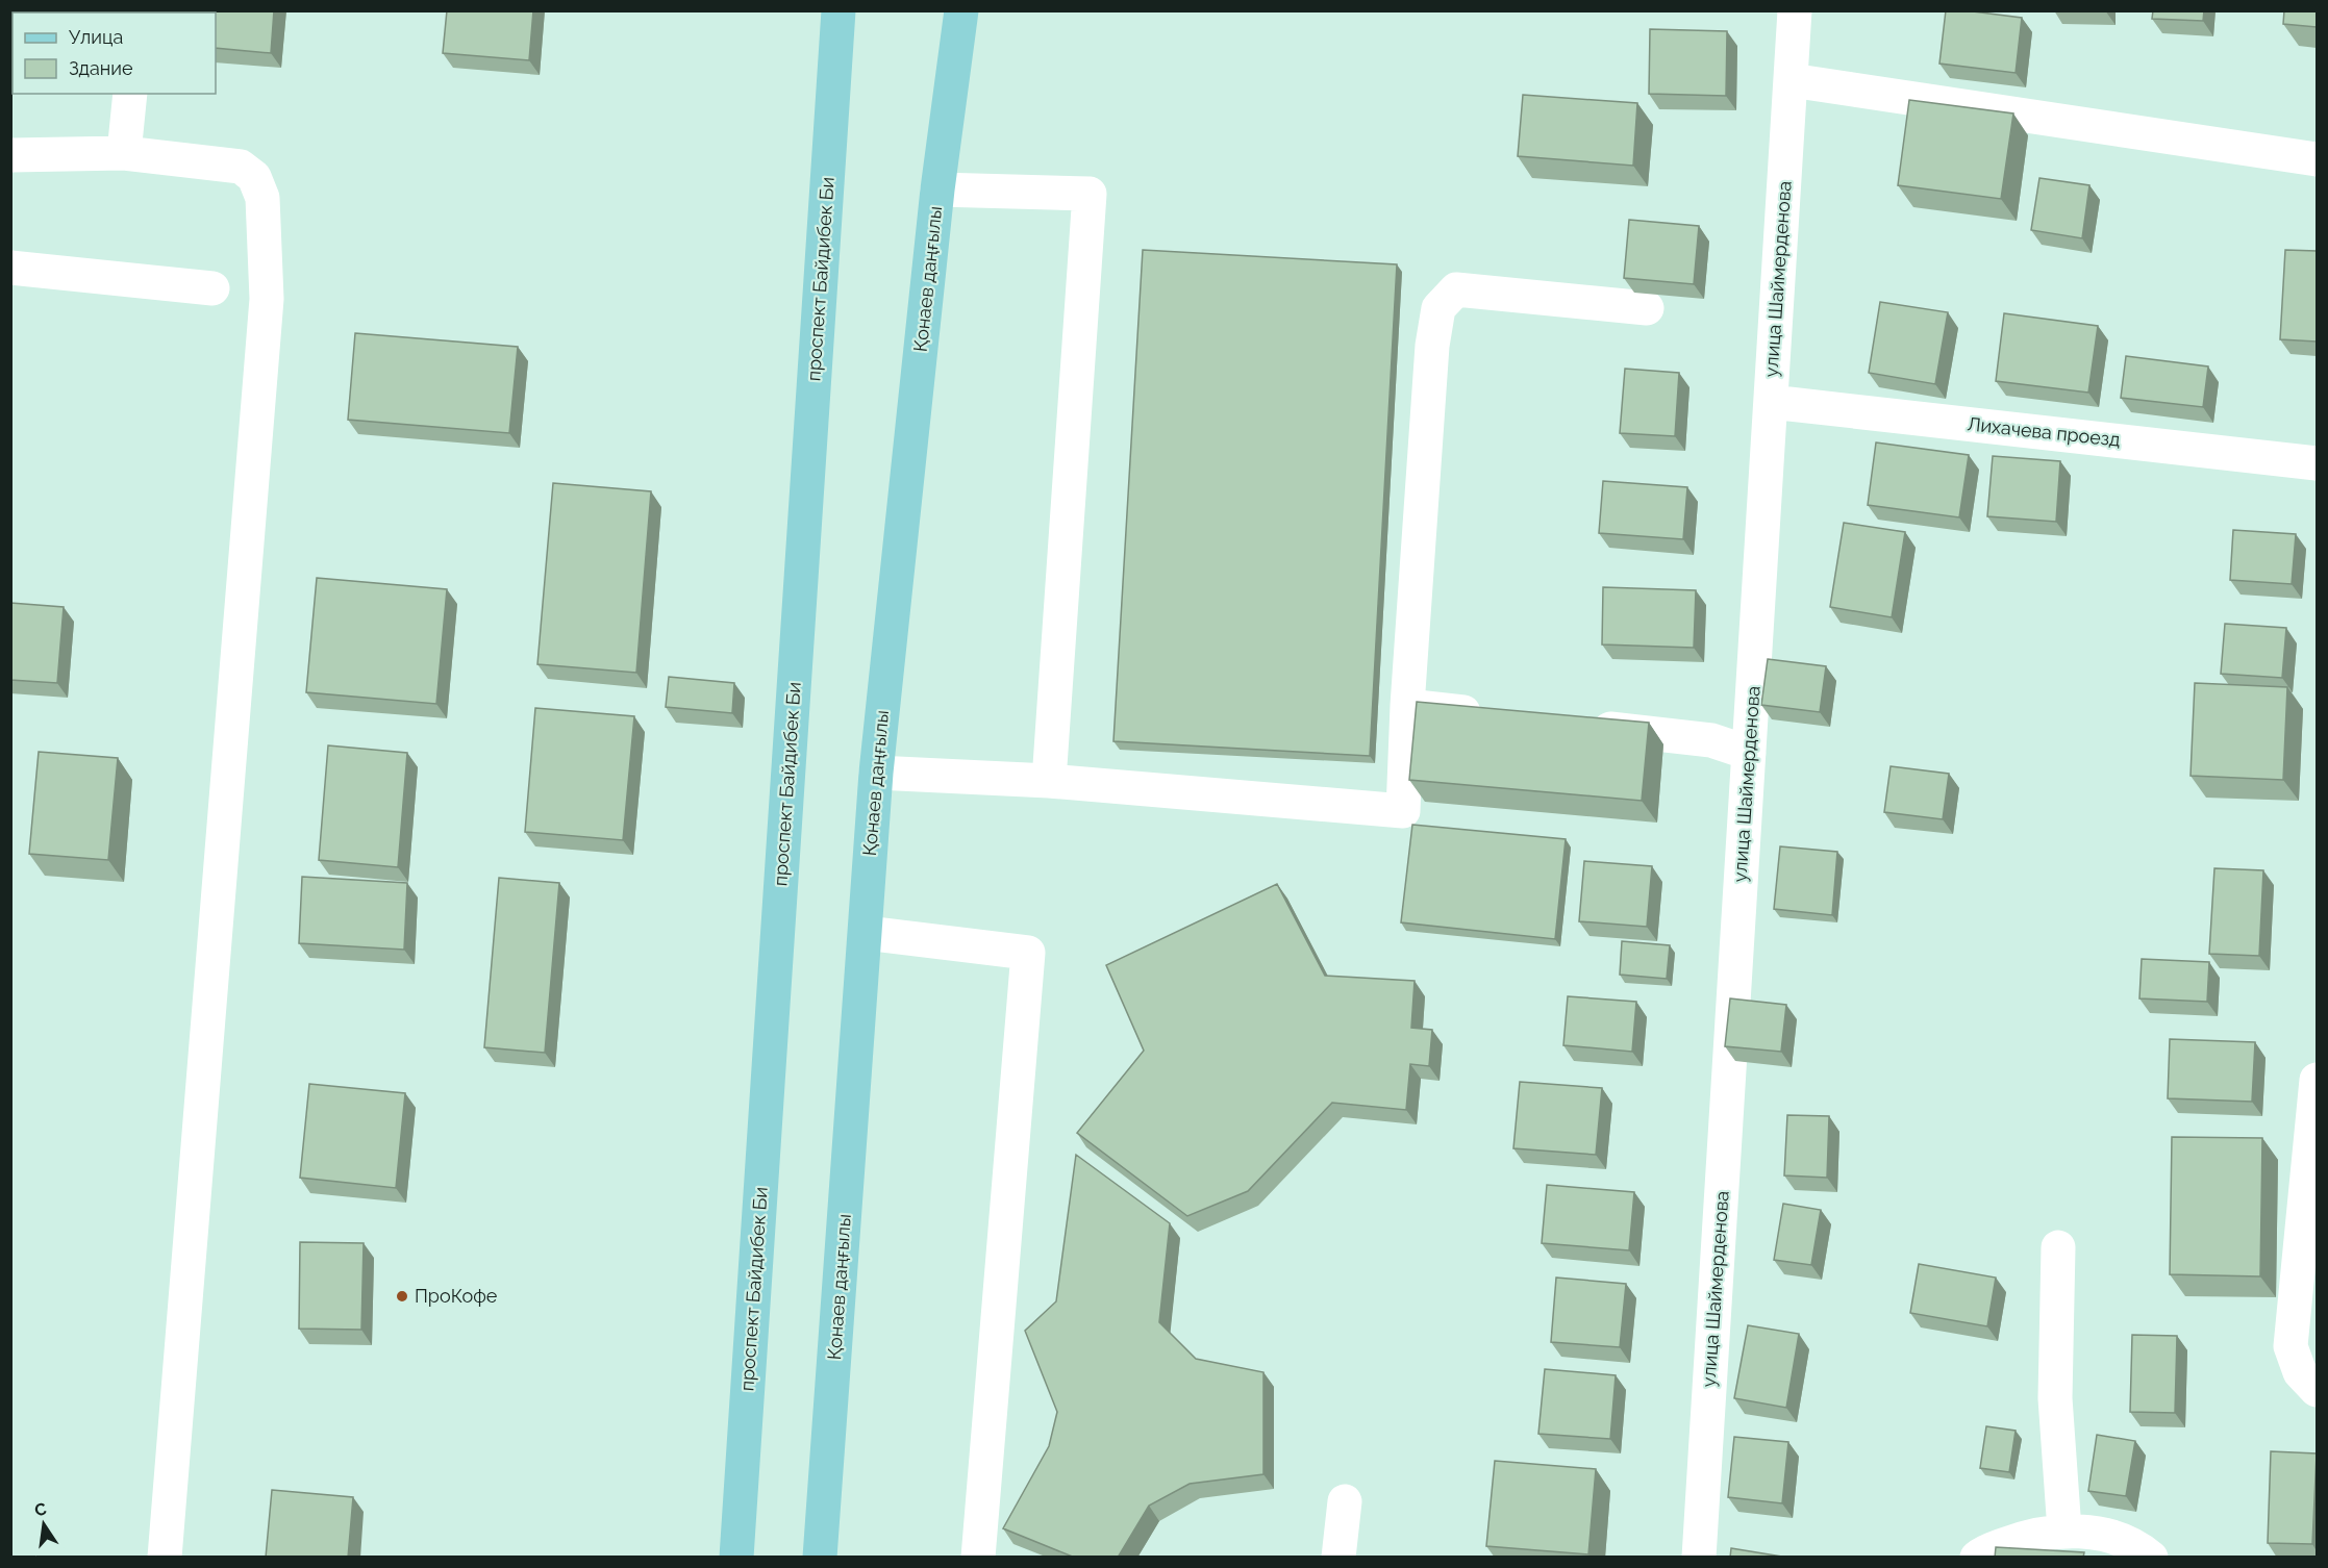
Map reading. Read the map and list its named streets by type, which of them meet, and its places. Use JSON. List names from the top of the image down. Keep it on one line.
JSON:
{"streets":{"main road":["проспект Байдибек Би","Қонаев даңғылы"],"street":["улица Шаймерденова","Лихачева проезд"]},"crossings":[["улица Шаймерденова","Лихачева проезд"]],"places":["ПроКофе"],"legend":["Улица","Здание"],"north":"top"}
